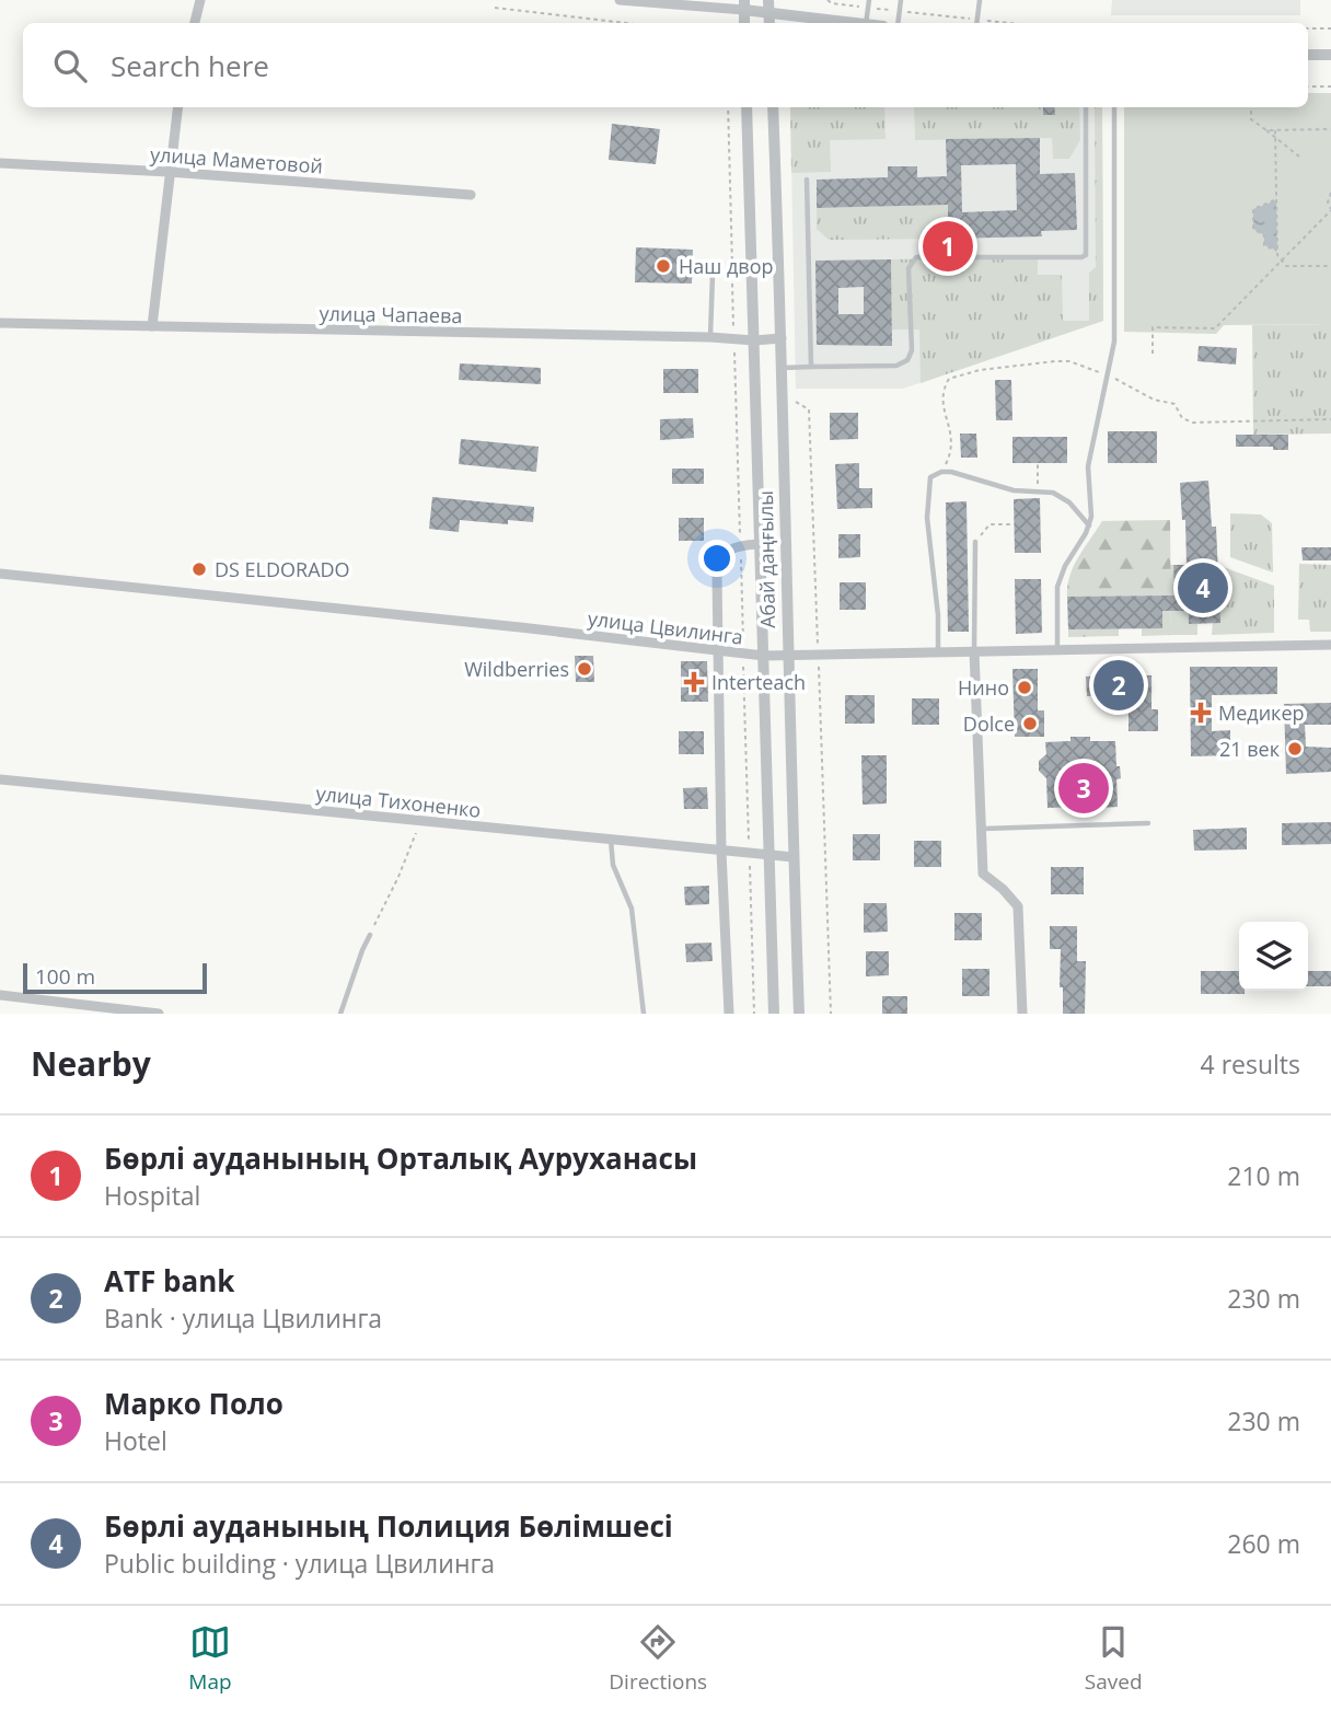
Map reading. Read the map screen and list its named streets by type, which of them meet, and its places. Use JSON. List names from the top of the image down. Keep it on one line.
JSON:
{"streets":{"street":["улица Маметовой","улица Чапаева","Абай даңғылы","улица Цвилинга","улица Тихоненко"]},"crossings":[["улица Чапаева","Абай даңғылы"],["Абай даңғылы","улица Цвилинга"],["Абай даңғылы","улица Тихоненко"]],"places":{"other":["Наш двор","DS ELDORADO","Wildberries","Нино","Dolce","21 век"],"health":["Interteach","Медикер"]},"scale_bar":"100 m","page":{"search":"Search here","pins":["1","4","2","3"],"scale":"100 m","heading":["Nearby","4 results"],"list":[{"mark":"1","name":"Бөрлі ауданының Орталық Ауруханасы","note":"Hospital","value":"210 m"},{"mark":"2","name":"ATF bank","note":"Bank · улица Цвилинга","value":"230 m"},{"mark":"3","name":"Марко Поло","note":"Hotel","value":"230 m"},{"mark":"4","name":"Бөрлі ауданының Полиция Бөлімшесі","note":"Public building · улица Цвилинга","value":"260 m"}],"nav":["Map","Directions","Saved"]}}
